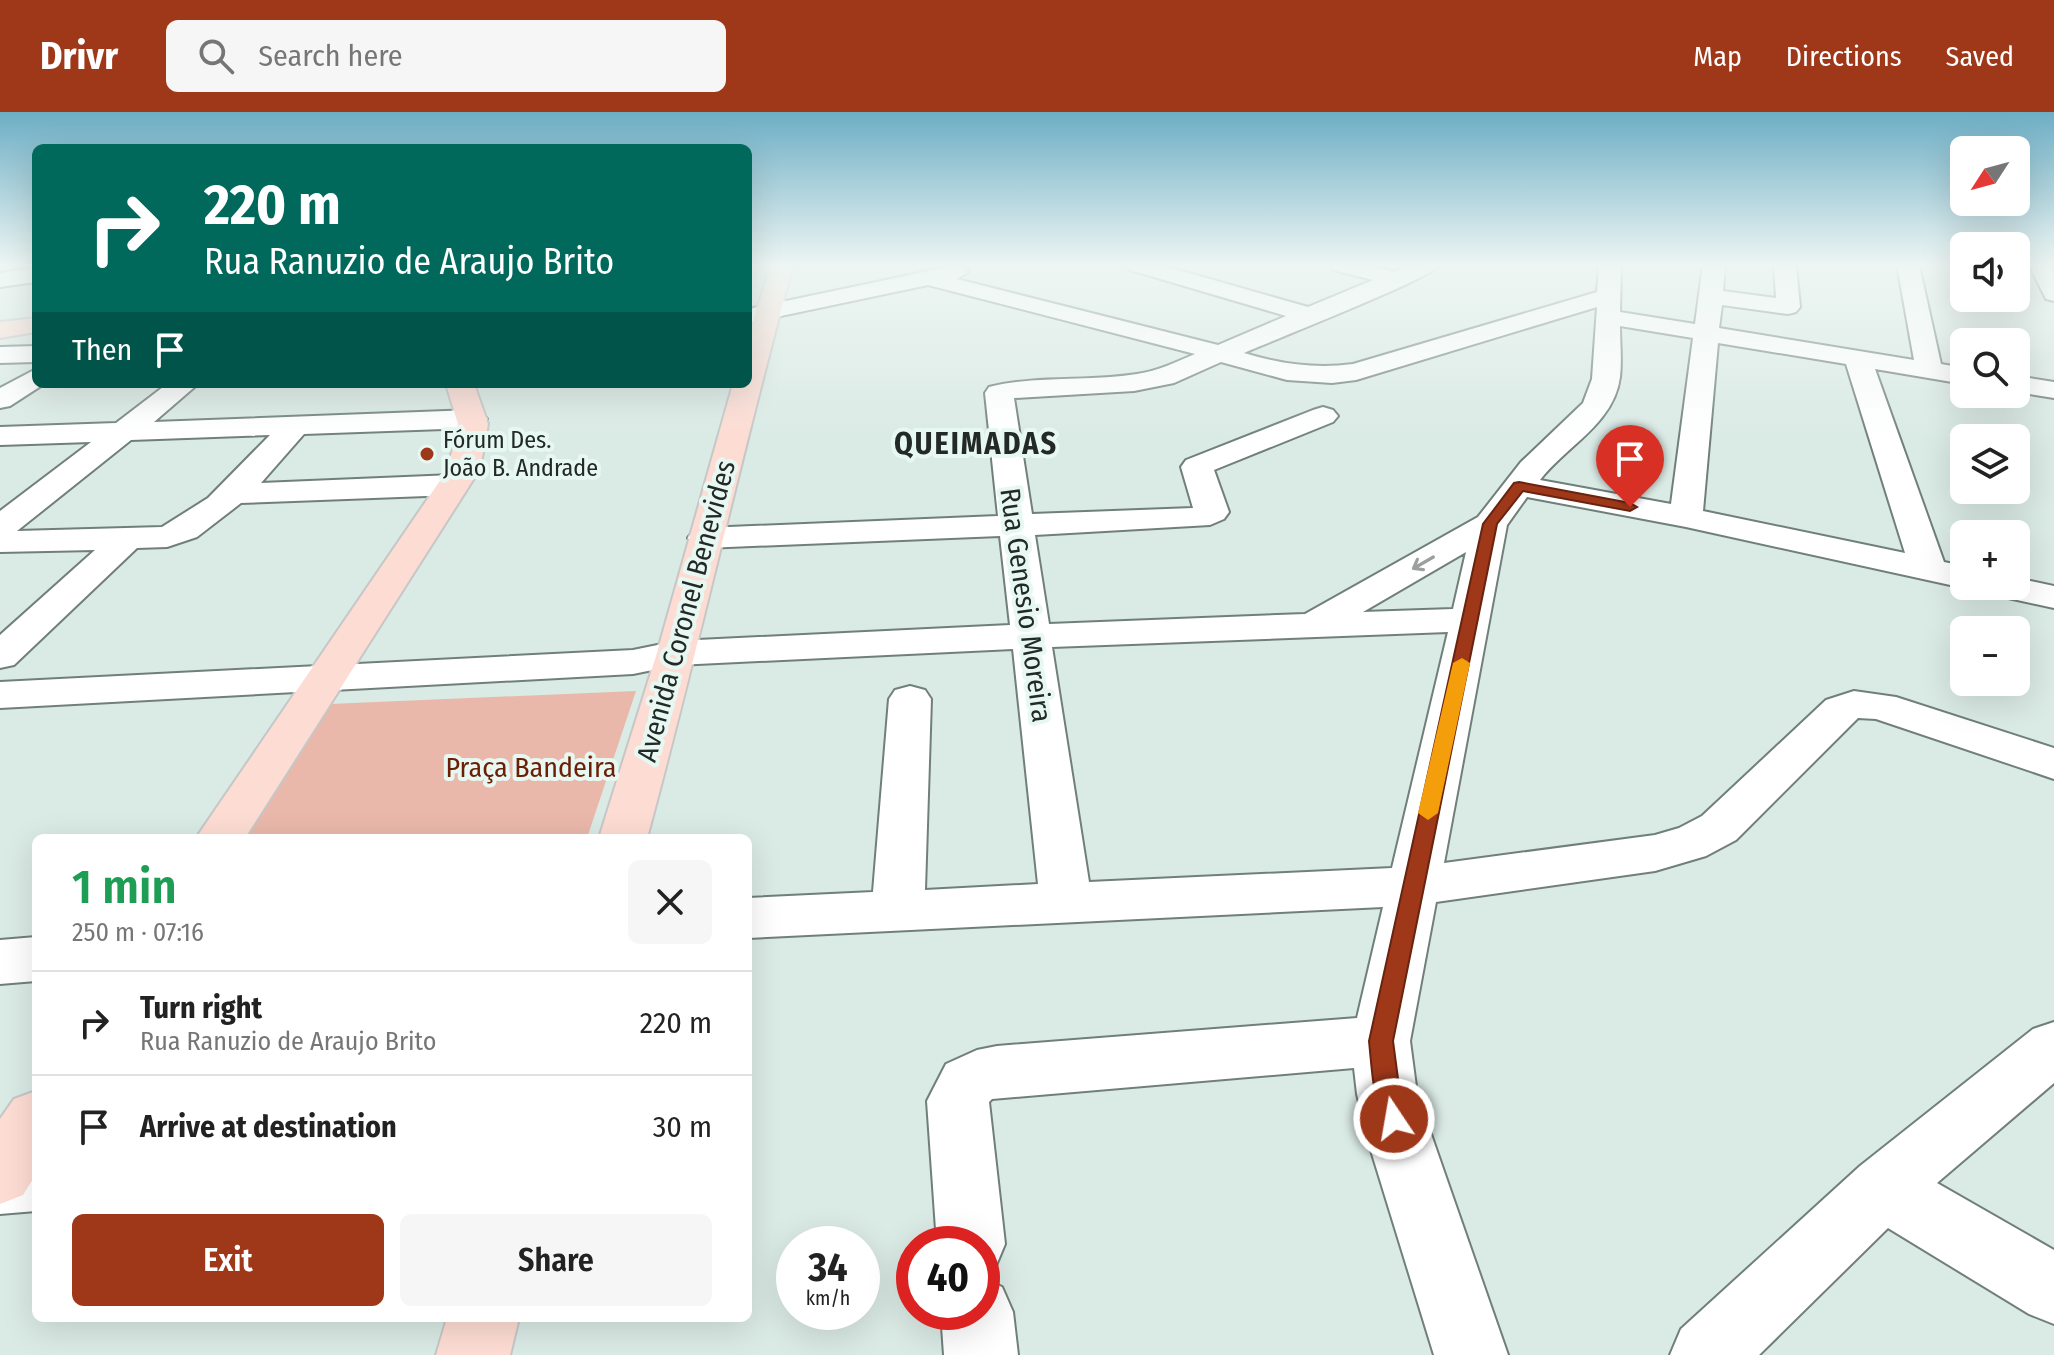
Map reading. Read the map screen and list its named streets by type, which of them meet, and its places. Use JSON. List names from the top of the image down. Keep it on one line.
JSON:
{"streets":{"main road":["Avenida Coronel Benevides"],"street":["Rua Genesio Moreira"]},"districts":["QUEIMADAS"],"parks":["Praça Bandeira"],"places":["Fórum Des. João B. Andrade"],"north":"bottom left","page":{"header":"Drivr","search":"Search here","nav":["Map","Directions","Saved"],"map_buttons":["+","−"],"turn":["220 m","Rua Ranuzio de Araujo Brito"],"then":"Then","heading":["1 min","250 m · 07:16"],"list":[{"name":"Turn right","note":"Rua Ranuzio de Araujo Brito","value":"220 m"},{"name":"Arrive at destination","value":"30 m"}],"buttons":["Exit","Share"],"speed":"34 km/h","limit":"40"}}
